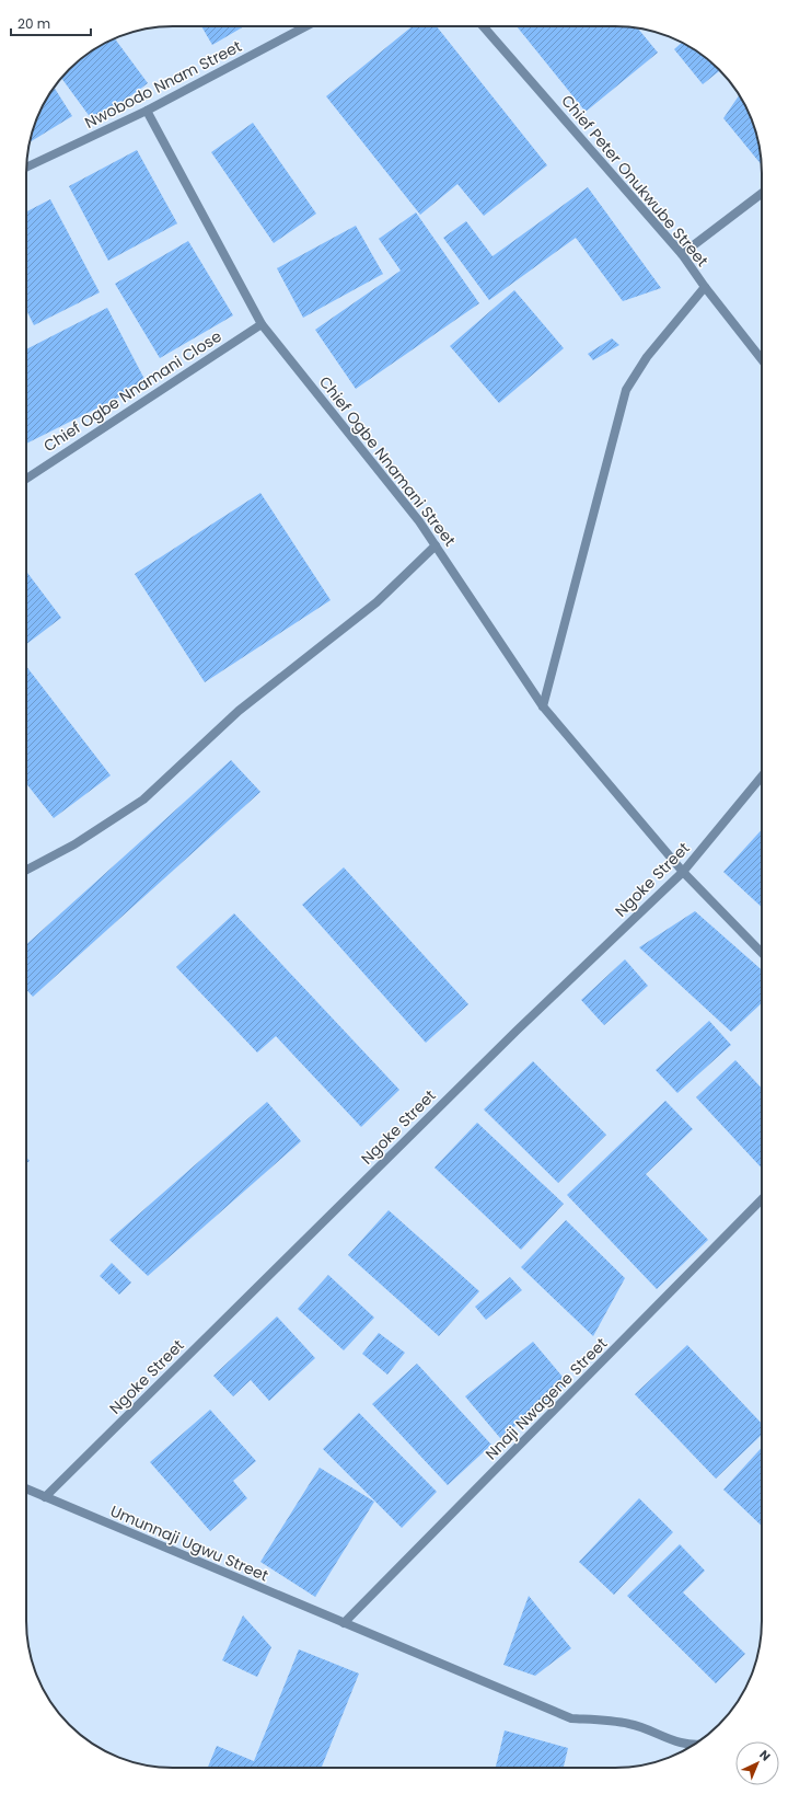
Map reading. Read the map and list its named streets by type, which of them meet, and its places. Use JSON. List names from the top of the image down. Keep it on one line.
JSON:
{"streets":{"street":["Nwobodo Nnam Street","Chief Peter Onukwube Street","Chief Ogbe Nnamani Close","Chief Ogbe Nnamani Street","Ngoke Street","Nnaji Nwagene Street","Umunnaji Ugwu Street"]},"crossings":[["Nwobodo Nnam Street","Chief Ogbe Nnamani Street"],["Chief Ogbe Nnamani Close","Chief Ogbe Nnamani Street"],["Chief Ogbe Nnamani Street","Ngoke Street"],["Ngoke Street","Umunnaji Ugwu Street"],["Nnaji Nwagene Street","Umunnaji Ugwu Street"]],"scale_bar":"20 m","north":"top right"}
